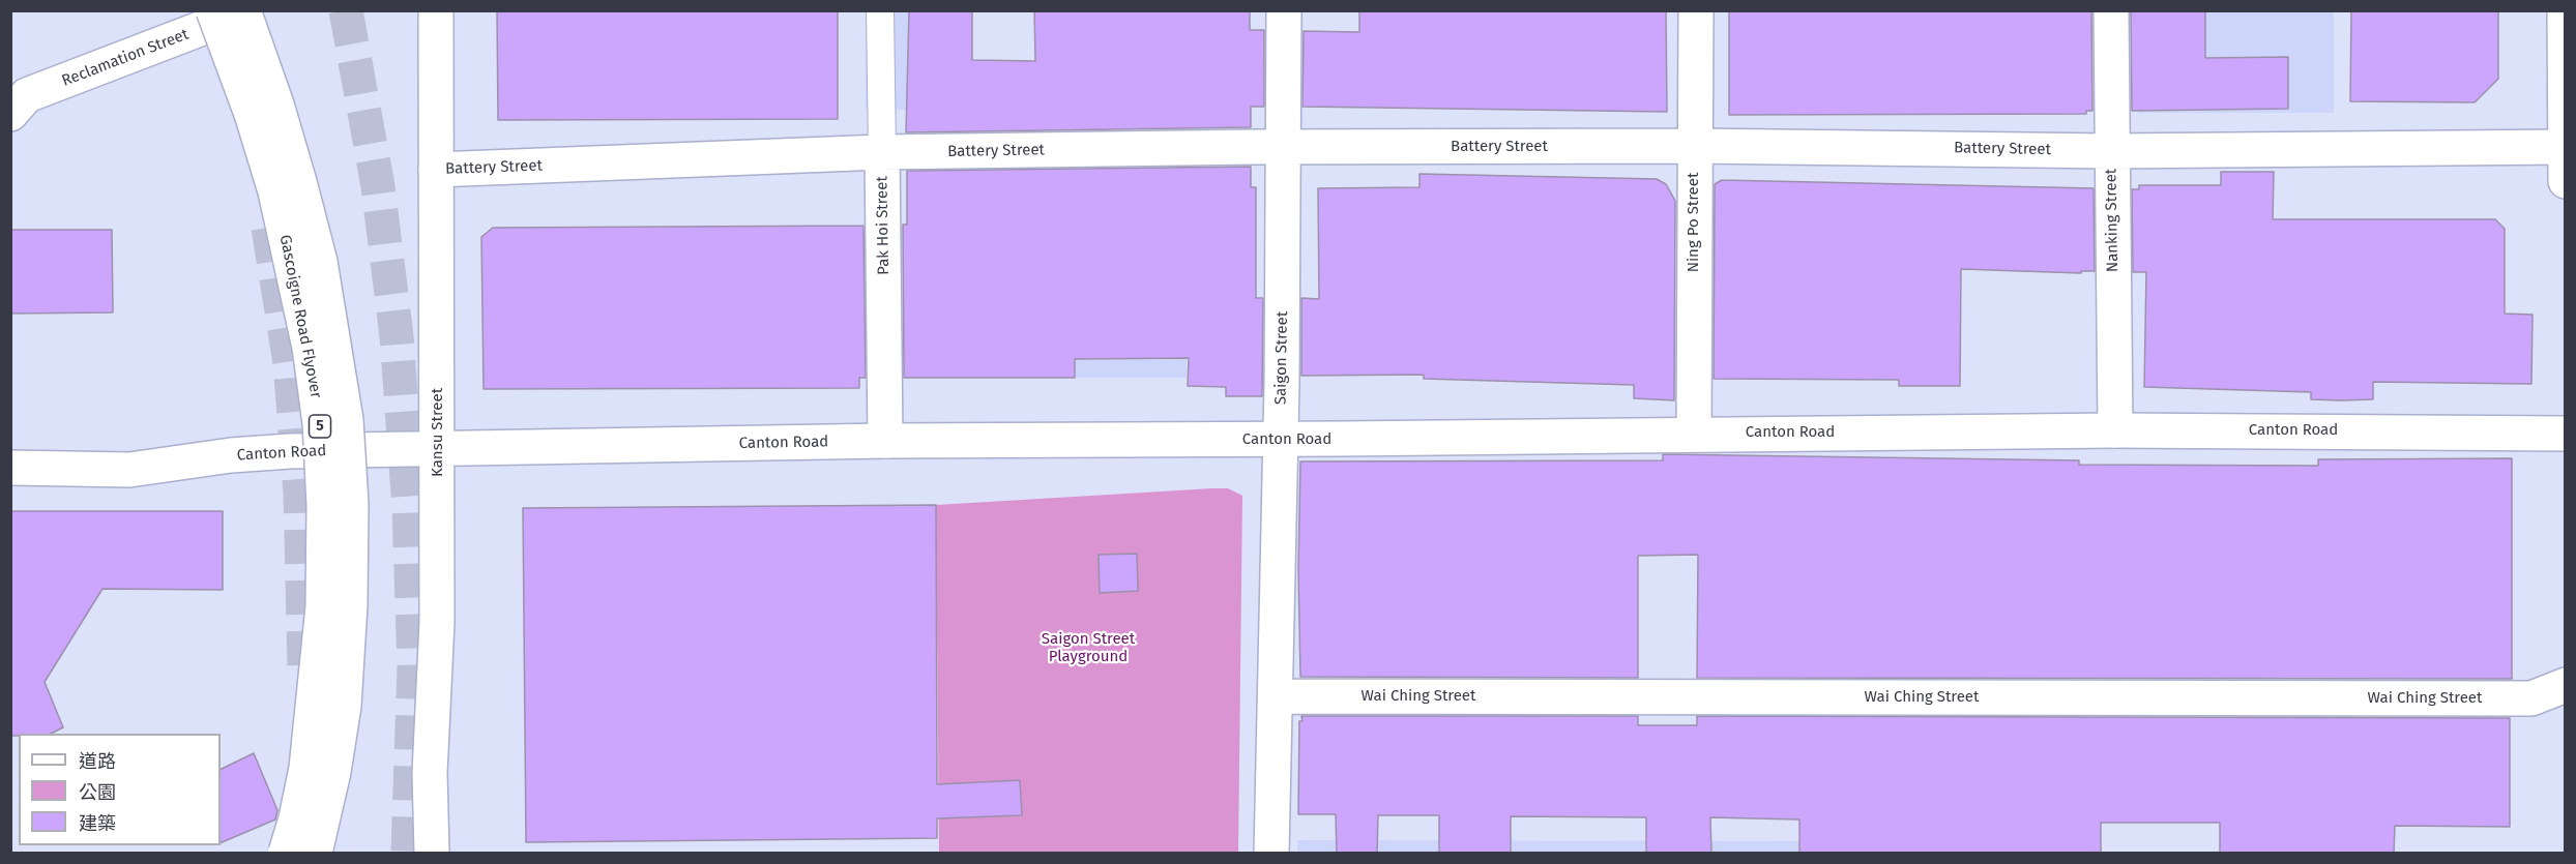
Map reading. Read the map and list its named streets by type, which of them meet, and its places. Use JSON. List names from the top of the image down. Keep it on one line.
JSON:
{"streets":{"main road":["Reclamation Street","Battery Street","Nanking Street","Ning Po Street","Pak Hoi Street","Gascoigne Road Flyover","Saigon Street","5","Canton Road","Kansu Street","Wai Ching Street"]},"crossings":[["Reclamation Street","Gascoigne Road Flyover"],["Battery Street","Nanking Street"],["Battery Street","Ning Po Street"],["Battery Street","Pak Hoi Street"],["Battery Street","Saigon Street"],["Battery Street","Kansu Street"],["Nanking Street","Canton Road"],["Ning Po Street","Canton Road"],["Pak Hoi Street","Canton Road"],["Saigon Street","Canton Road"],["Saigon Street","Wai Ching Street"],["Canton Road","Kansu Street"]],"parks":["Saigon Street Playground"],"legend":["道路","公園","建築"]}
